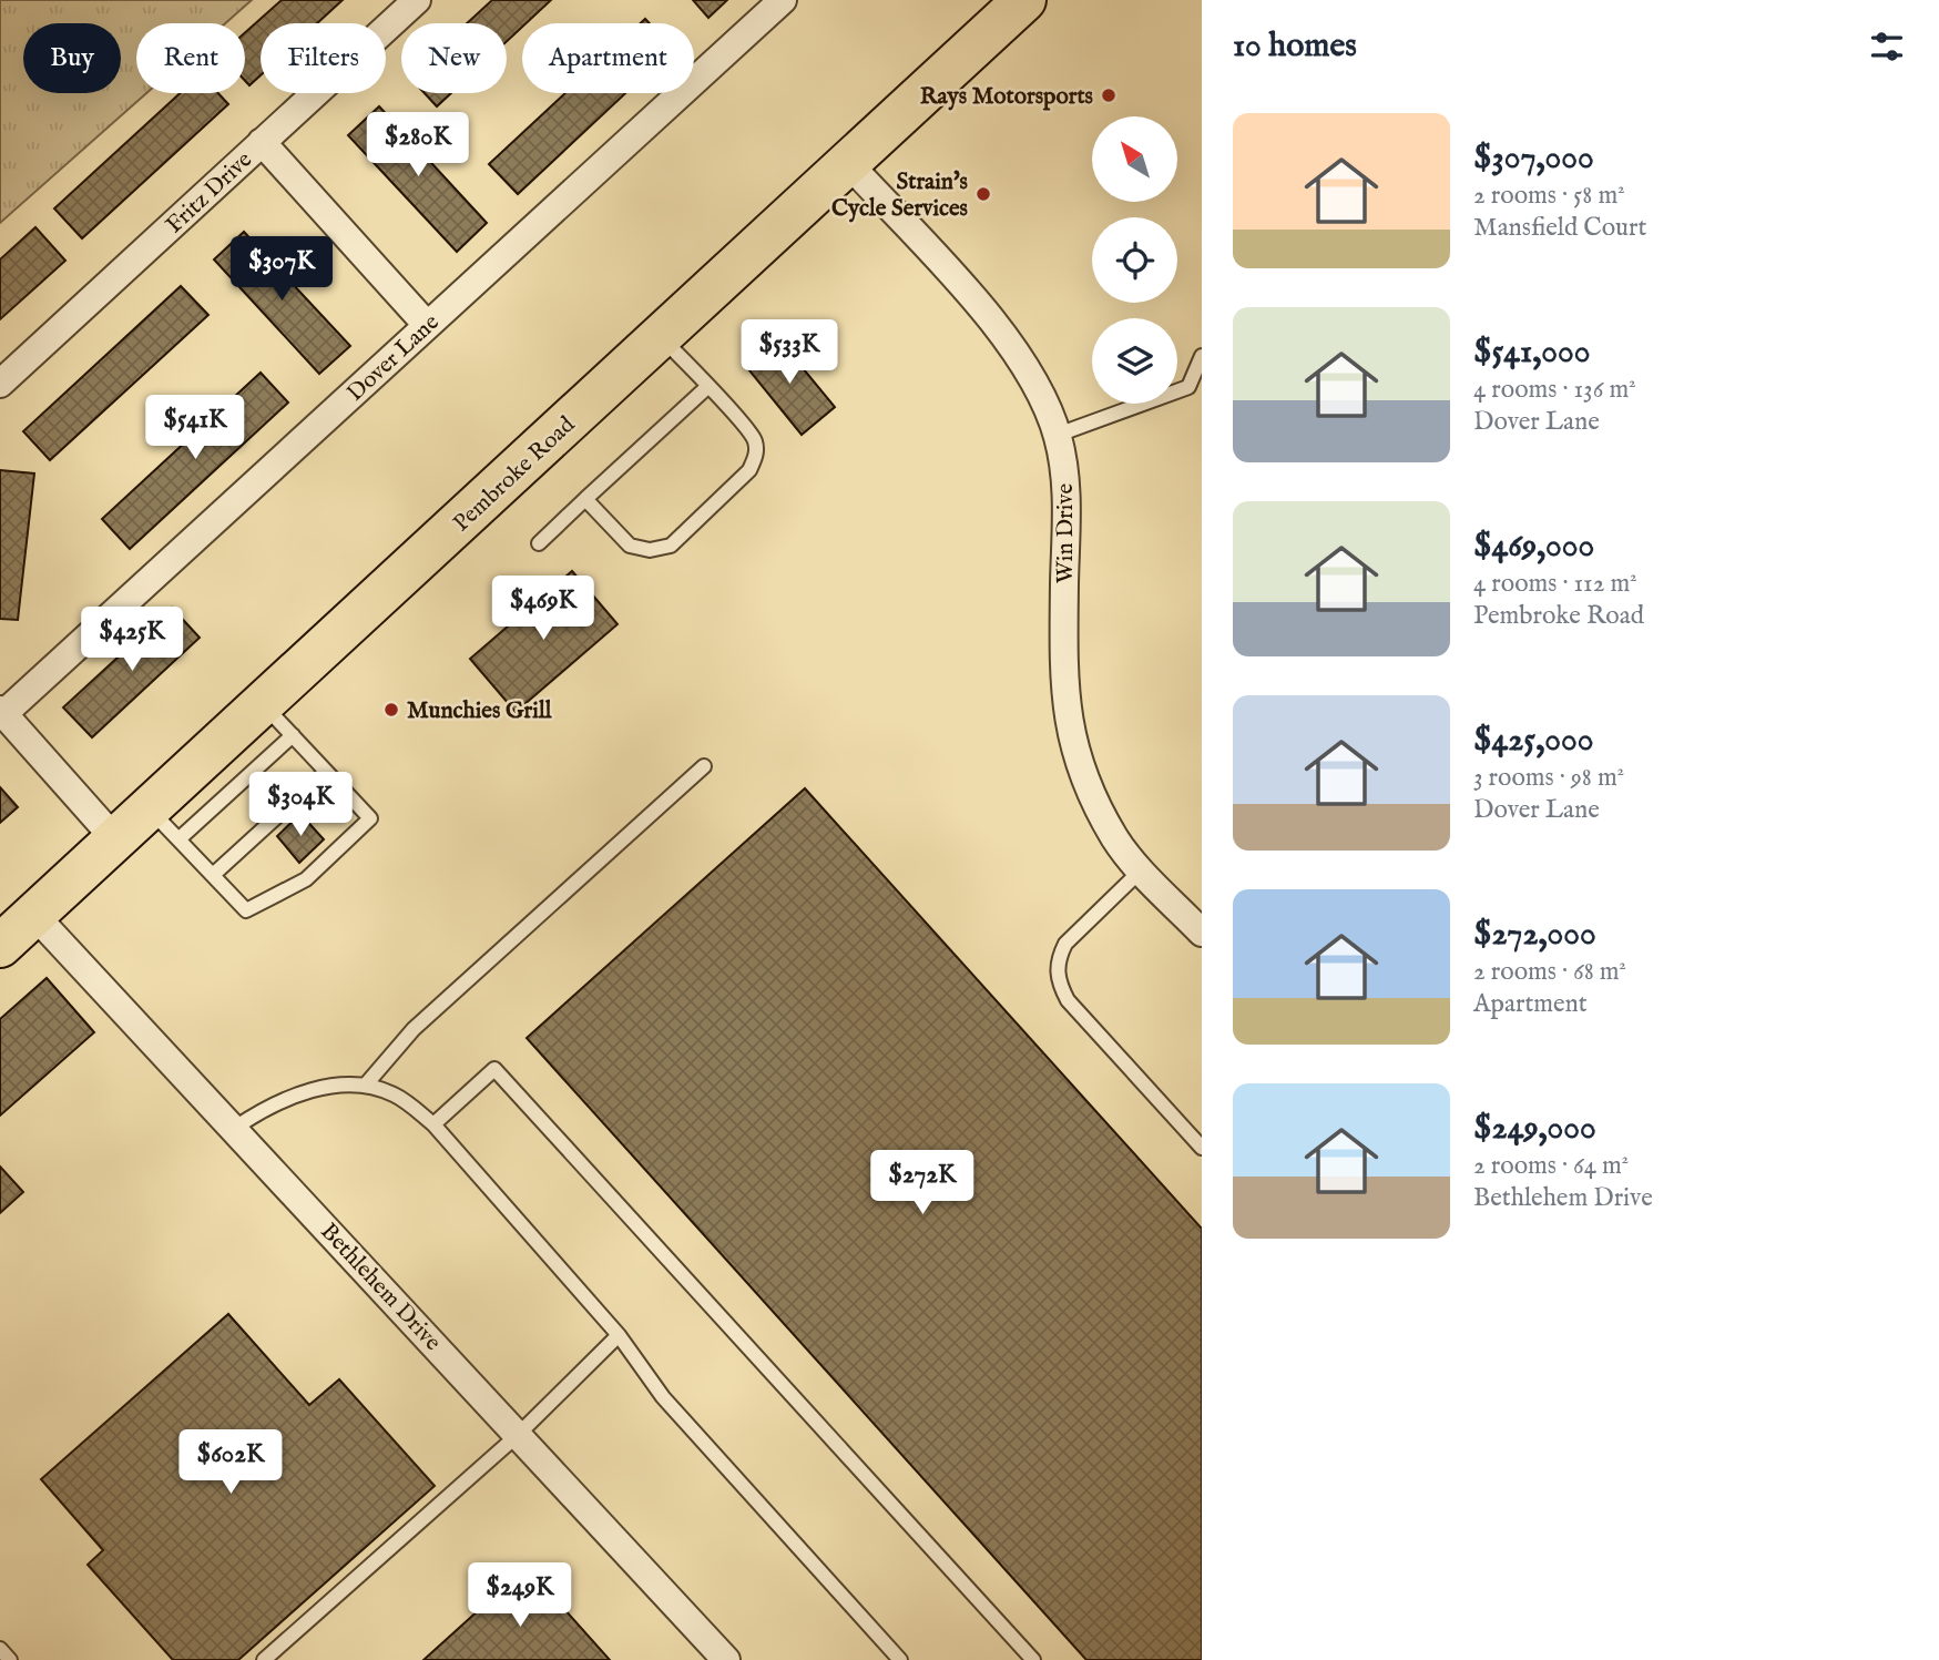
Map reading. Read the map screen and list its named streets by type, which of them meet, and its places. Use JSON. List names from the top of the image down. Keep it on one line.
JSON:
{"streets":{"main road":["Pembroke Road"],"street":["Fritz Drive","Dover Lane","Win Drive","Bethlehem Drive"]},"crossings":[["Pembroke Road","Win Drive"],["Pembroke Road","Bethlehem Drive"]],"places":["Rays Motorsports","Strain's Cycle Services","Munchies Grill"],"north":"top left","page":{"heading":"10 homes","chip":["Buy","Rent","Filters","New","Apartment"],"list":[{"name":"$307,000","note":"2 rooms · 58 m² · Mansfield Court"},{"name":"$541,000","note":"4 rooms · 136 m² · Dover Lane"},{"name":"$469,000","note":"4 rooms · 112 m² · Pembroke Road"},{"name":"$425,000","note":"3 rooms · 98 m² · Dover Lane"},{"name":"$272,000","note":"2 rooms · 68 m² · Apartment"},{"name":"$249,000","note":"2 rooms · 64 m² · Bethlehem Drive"}],"price":["$280K","$307K","$533K","$541K","$469K","$425K","$304K","$272K","$602K","$249K"]}}
